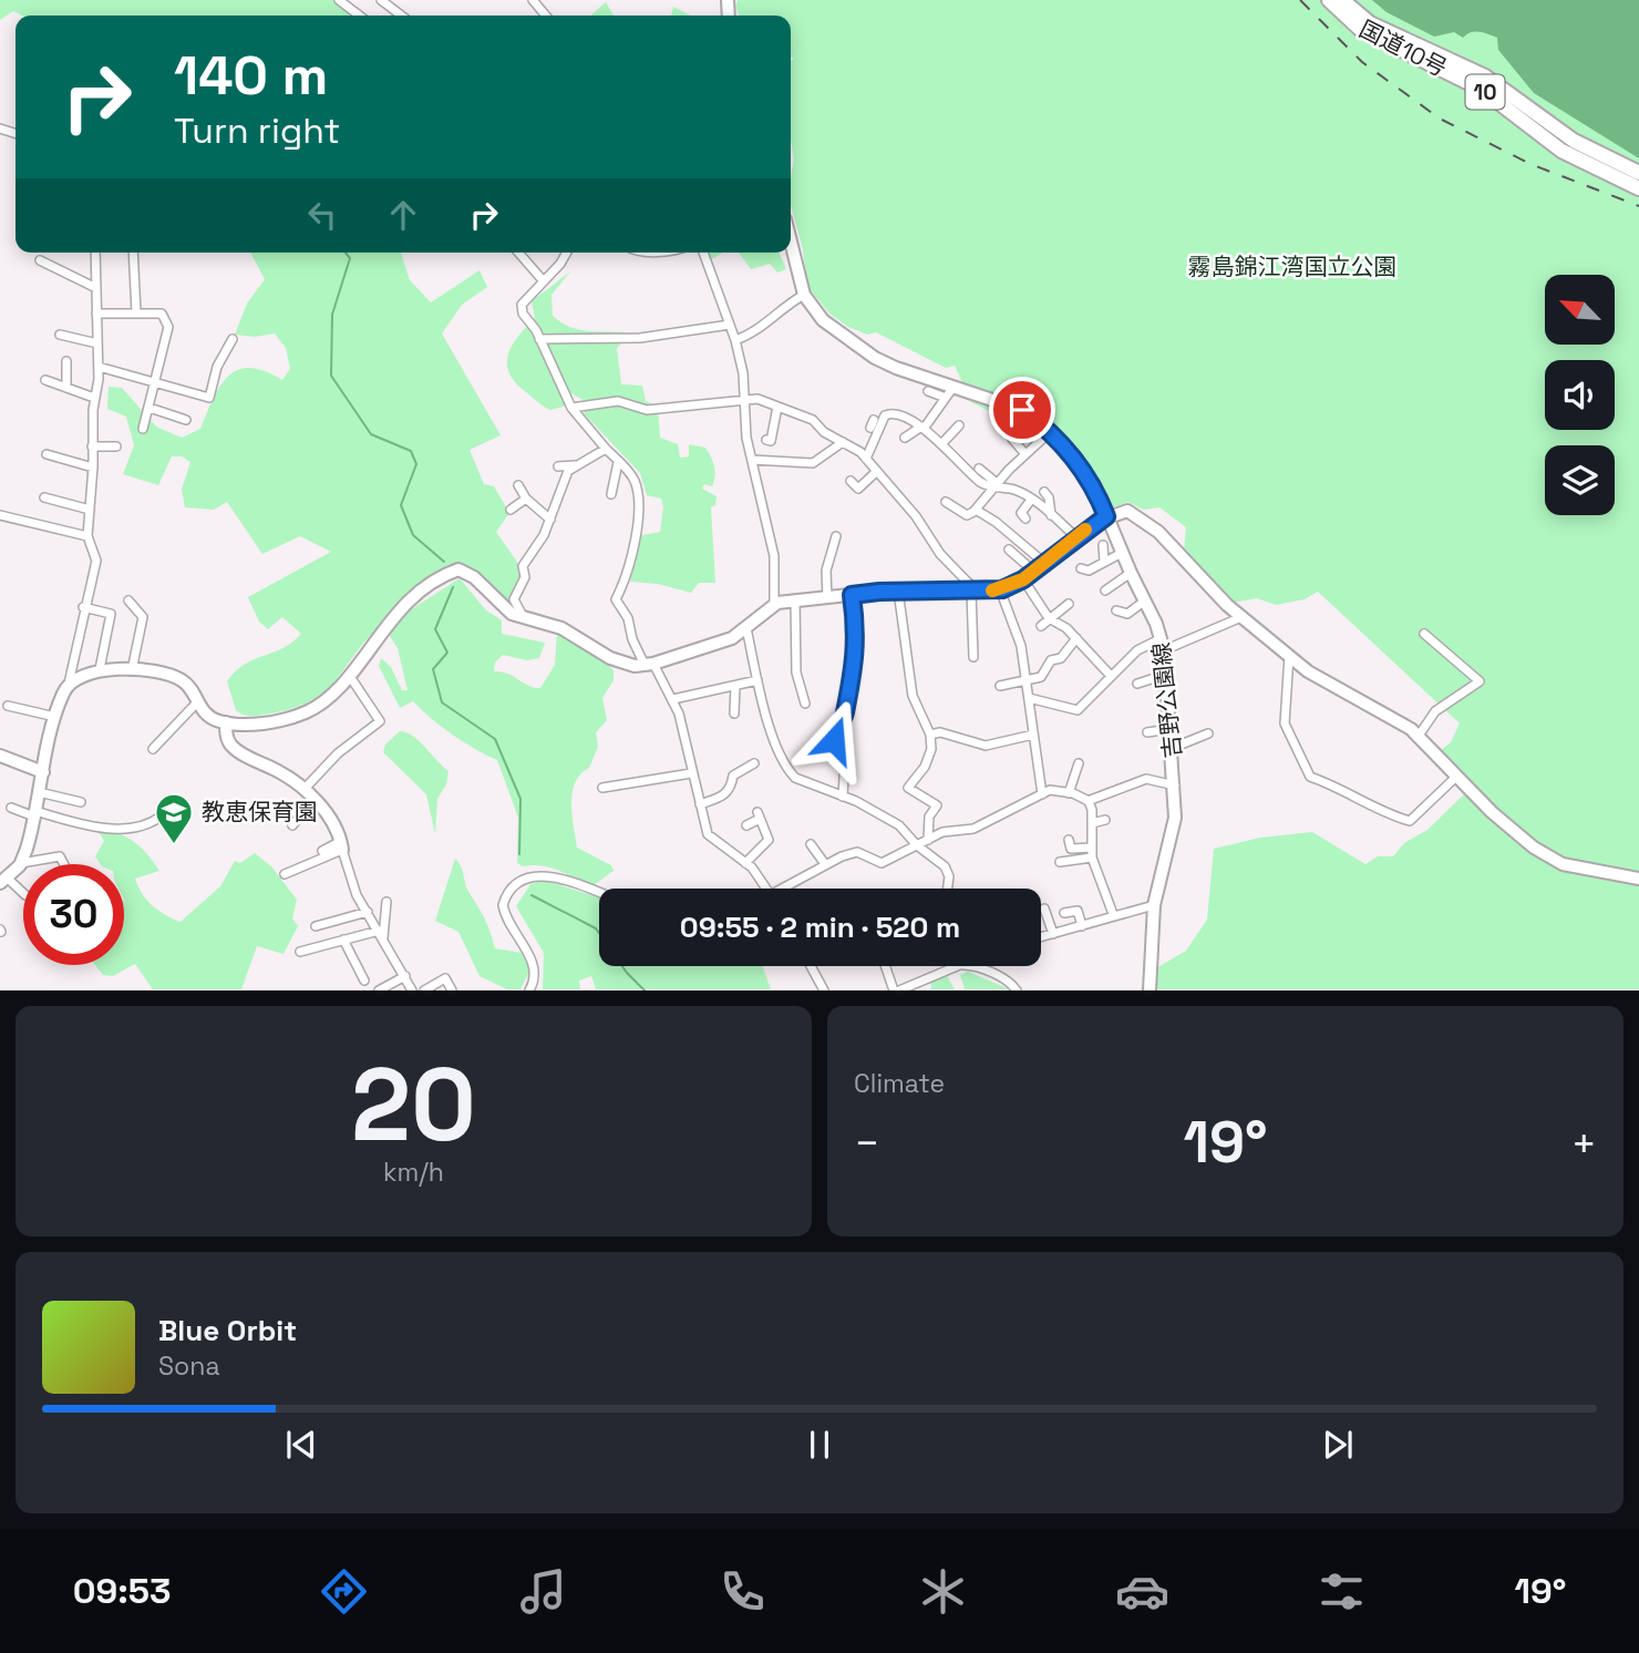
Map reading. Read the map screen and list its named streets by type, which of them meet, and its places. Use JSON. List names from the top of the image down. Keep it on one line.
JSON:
{"streets":{"highway":["国道10号","10"],"street":["吉野公園線"]},"parks":["霧島錦江湾国立公園"],"places":{"school or university":["教恵保育園"]},"north":"top left","page":{"turn":["140 m","Turn right"],"limit":"30","trip":"09:55 · 2 min · 520 m","tile":[["20","km/h"],"Climate"],"heat":["−","19°","+"],"song":["Blue Orbit","Sona"],"tabs":["09:53","19°"]}}
